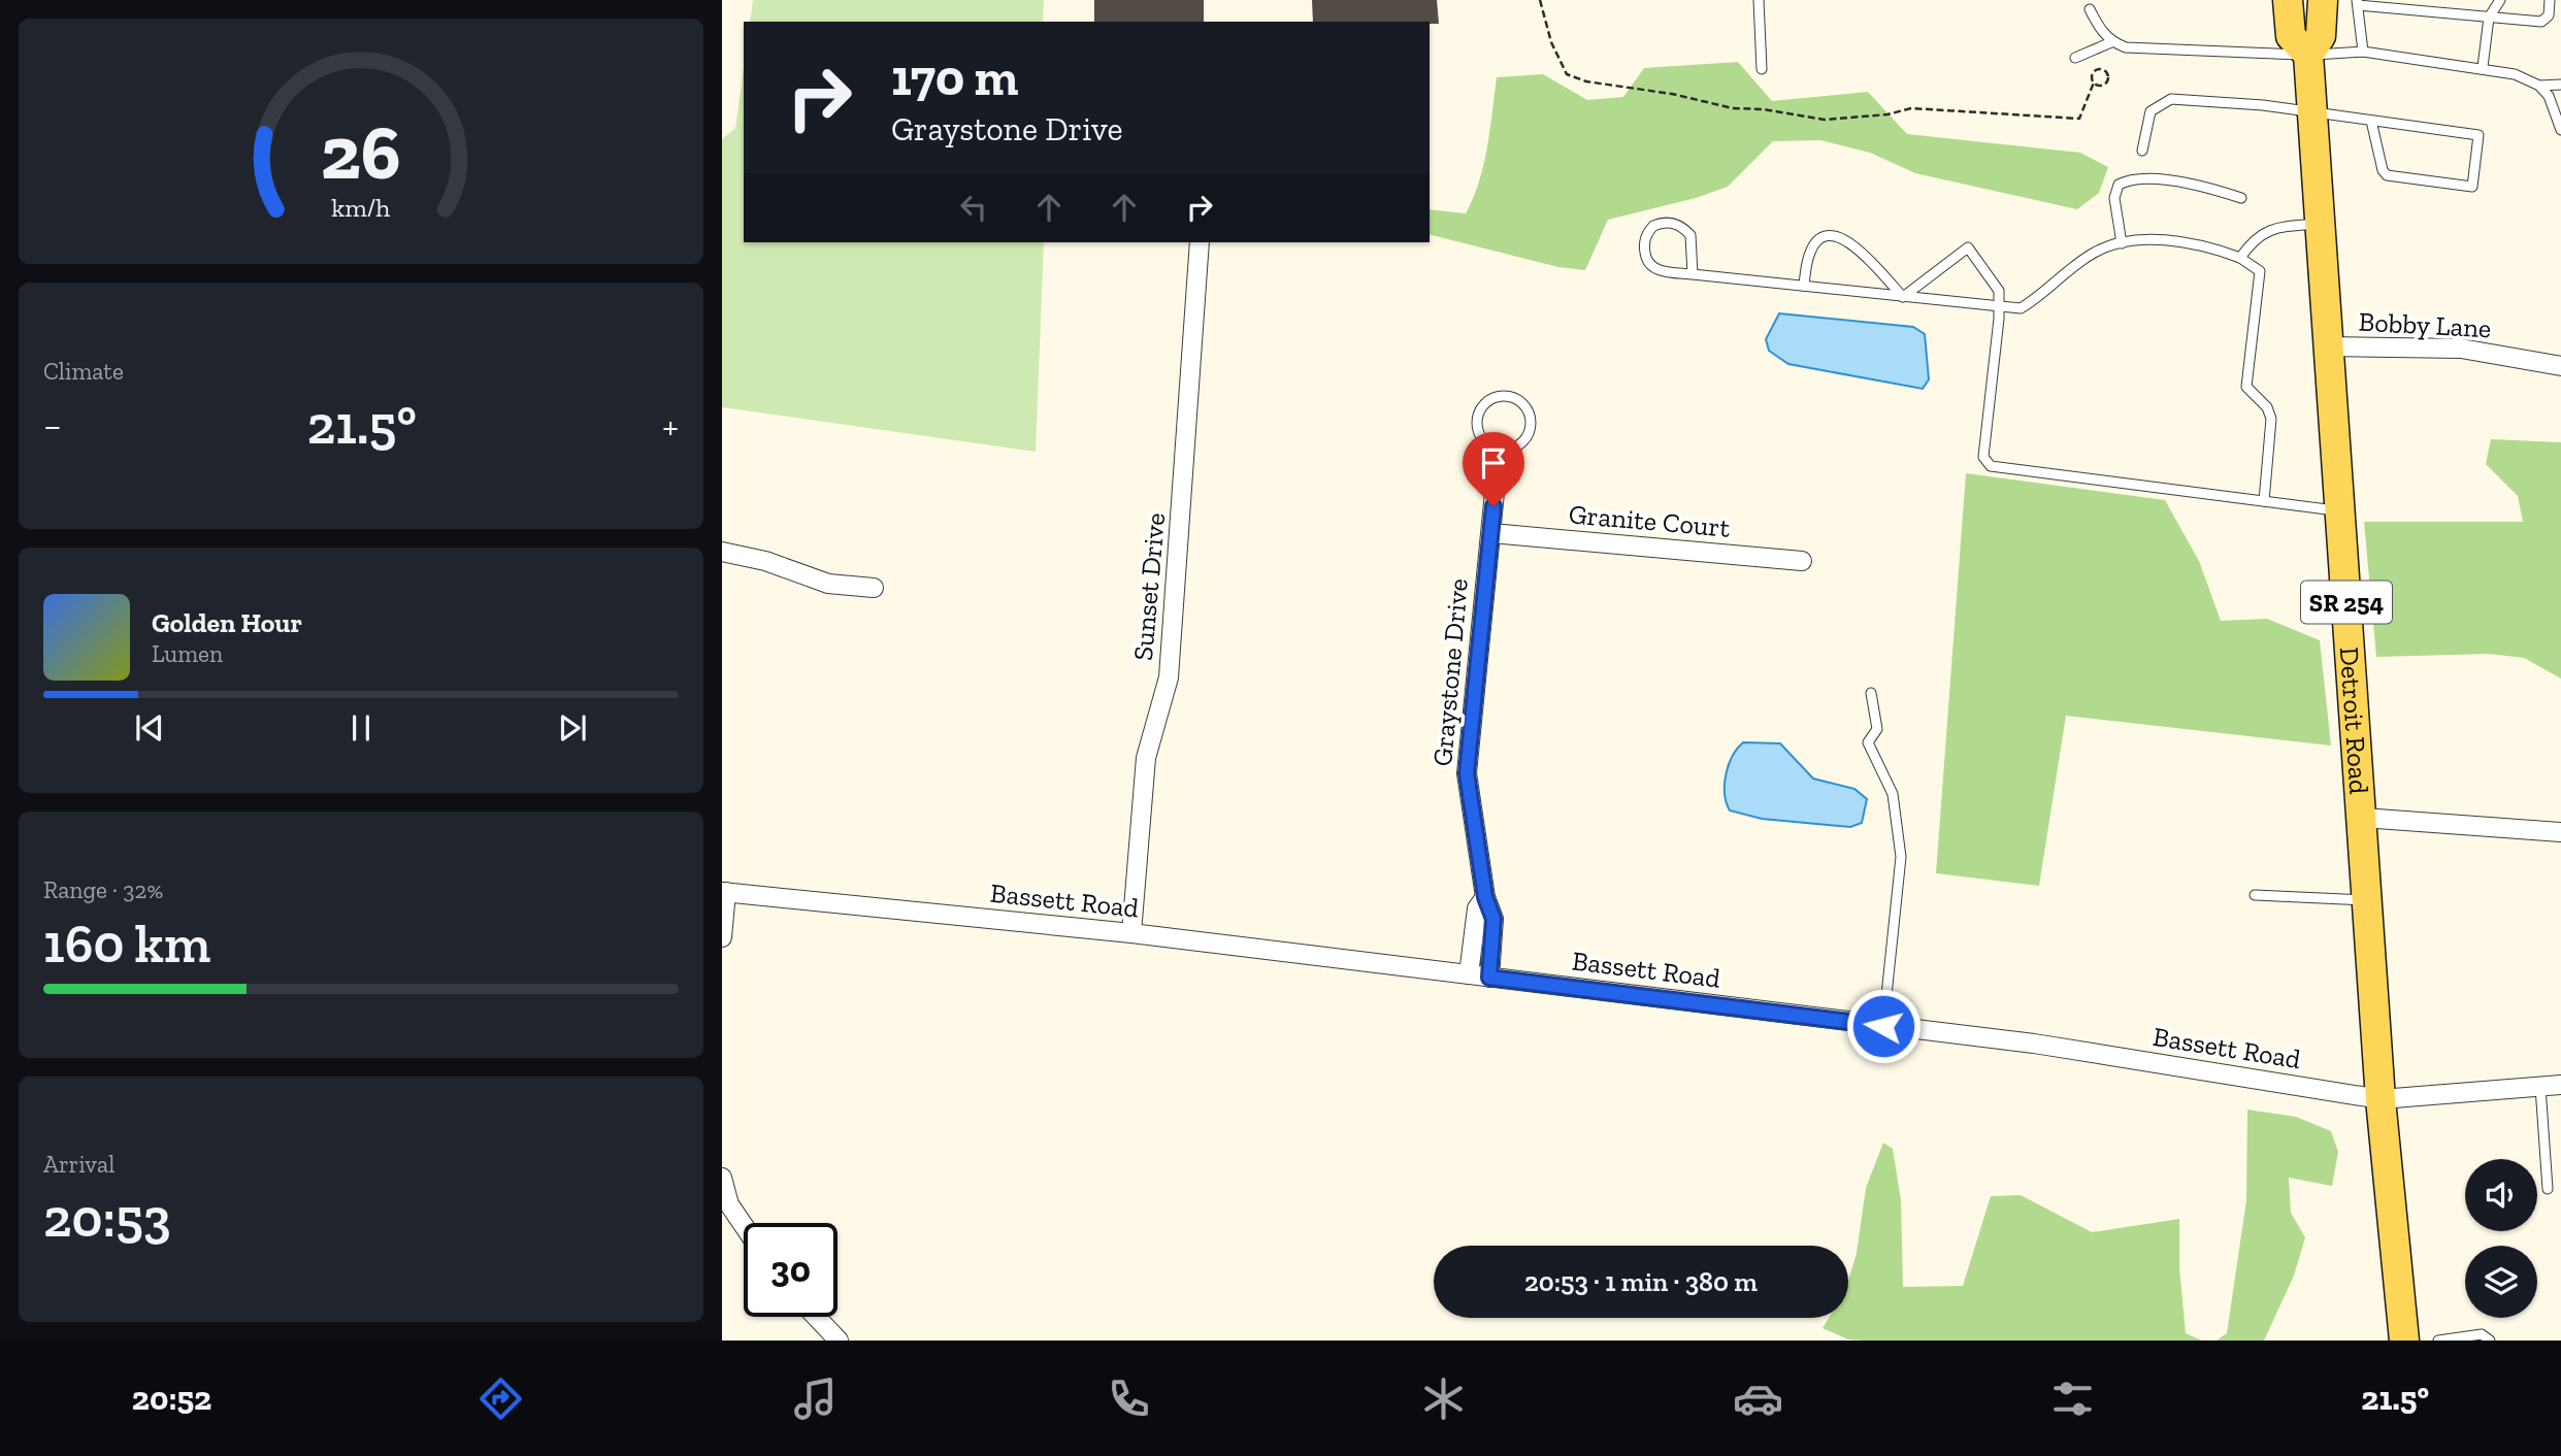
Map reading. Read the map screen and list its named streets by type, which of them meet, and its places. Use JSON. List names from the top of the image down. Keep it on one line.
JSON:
{"streets":{"main road":["SR 254","Detroit Road"],"street":["Bobby Lane","Granite Court","Sunset Drive","Graystone Drive","Bassett Road"]},"crossings":[["Bobby Lane","Detroit Road"],["Granite Court","Graystone Drive"],["Sunset Drive","Bassett Road"],["Graystone Drive","Bassett Road"],["Detroit Road","Bassett Road"]],"page":{"turn":["170 m","Graystone Drive"],"tile":["Climate",["Range · 32%","160 km"],["Arrival","20:53"]],"heat":["−","21.5°","+"],"song":["Golden Hour","Lumen"],"limit":"30","trip":"20:53 · 1 min · 380 m","tabs":["20:52","21.5°"],"gauge":["26","km/h"]}}
